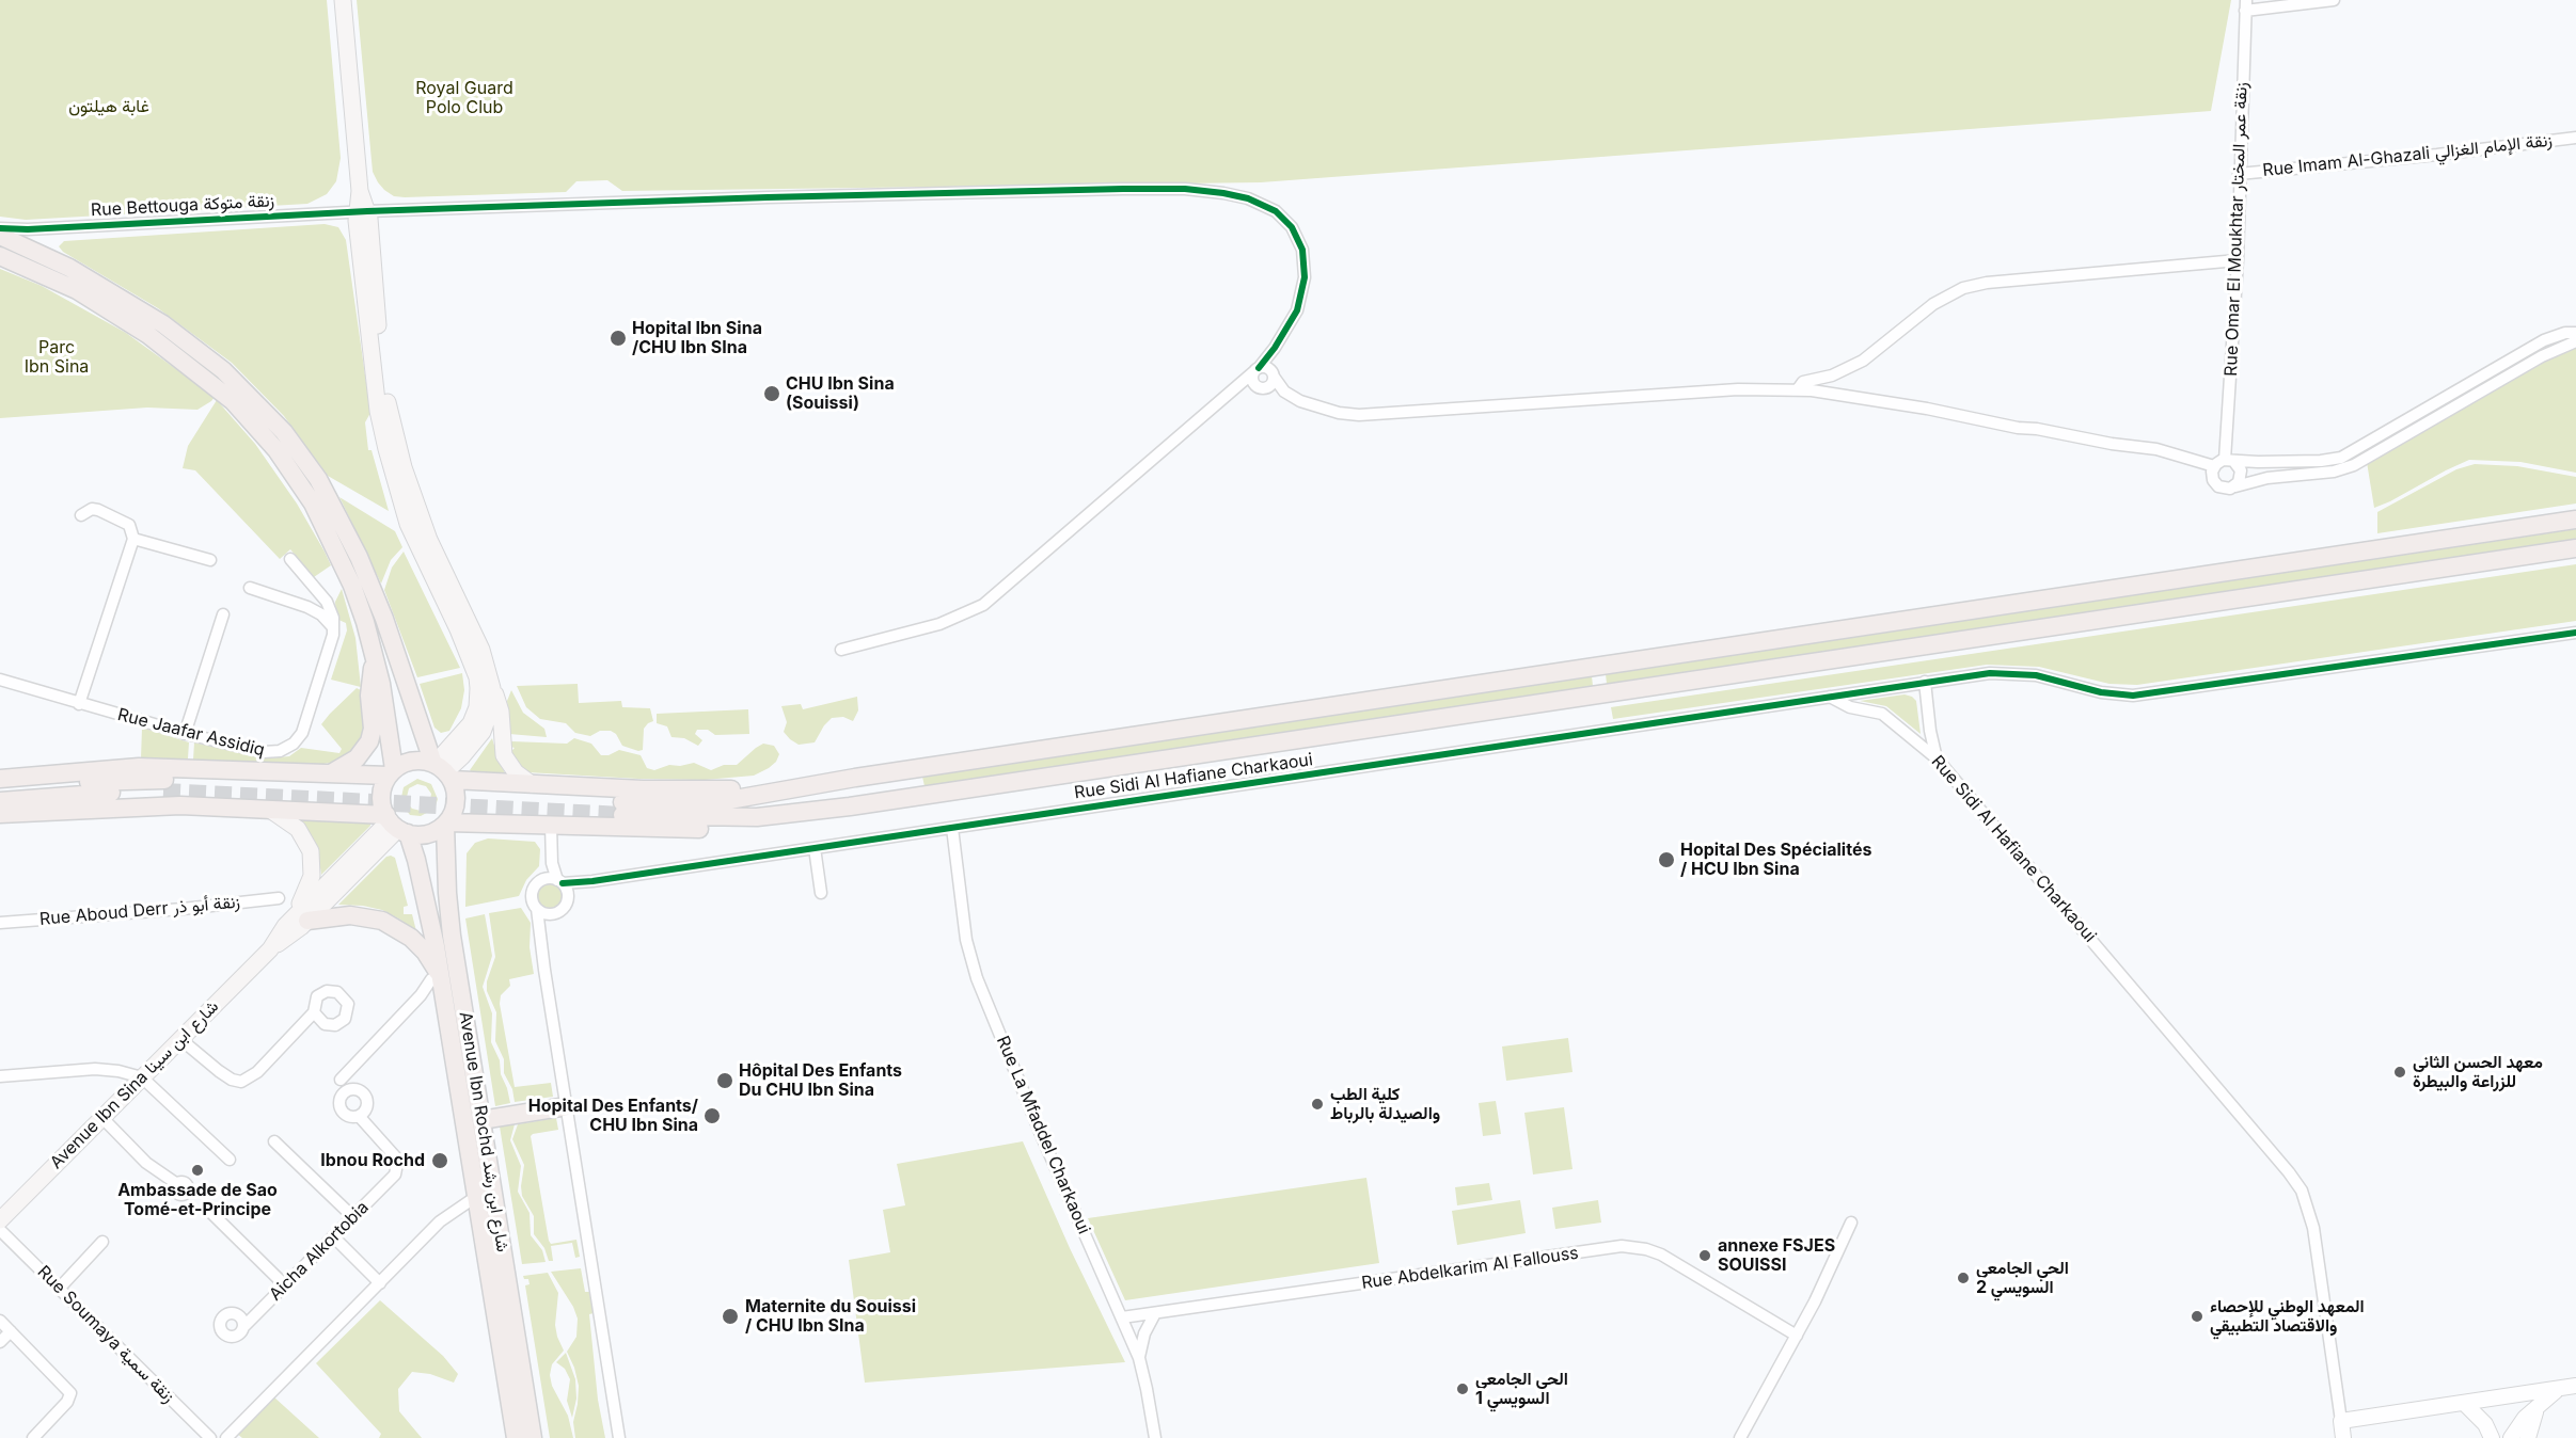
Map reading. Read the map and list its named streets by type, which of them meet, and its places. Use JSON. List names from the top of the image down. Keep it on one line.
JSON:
{"streets":{"main road":["Avenue Ibn Sina شارع ابن سينا","Avenue Ibn Rochd شارع ابن رشد"],"street":["Rue Imam Al-Ghazali زنقة الإمام الغزالي","Rue Bettouga زنقة متوكة","Rue Omar El Moukhtar زنقة عمر المختار","Rue Jaafar Assidiq","Rue Sidi Al Hafiane Charkaoui","Rue Aboud Derr زنقة أبو ذر","Rue La Mfaddel Charkaoui","Aicha Alkortobia","Rue Abdelkarim Al Fallouss","Rue Soumaya زنقة سمية"]},"crossings":[["Rue Imam Al-Ghazali زنقة الإمام الغزالي","Rue Omar El Moukhtar زنقة عمر المختار"],["Rue Sidi Al Hafiane Charkaoui","Rue La Mfaddel Charkaoui"],["Avenue Ibn Sina شارع ابن سينا","Avenue Ibn Rochd شارع ابن رشد"],["Rue La Mfaddel Charkaoui","Rue Abdelkarim Al Fallouss"]],"parks":["Royal Guard Polo Club","غابة هيلتون","Parc Ibn Sina"],"places":["Hopital Ibn Sina /CHU Ibn SIna","CHU Ibn Sina (Souissi)","Hopital Des Spécialités / HCU Ibn Sina","معهد الحسن الثاني للزراعة والبيطرة","Hôpital Des Enfants Du CHU Ibn Sina","كلية الطب والصيدلة بالرباط","Hopital Des Enfants/ CHU Ibn Sina","Ibnou Rochd","Ambassade de Sao Tomé-et-Principe","annexe FSJES SOUISSI","الحي الجامعي السويسي 2","Maternite du Souissi / CHU Ibn SIna","المعهد الوطني للإحصاء والاقتصاد التطبيقي","الحي الجامعي السويسي 1"]}
